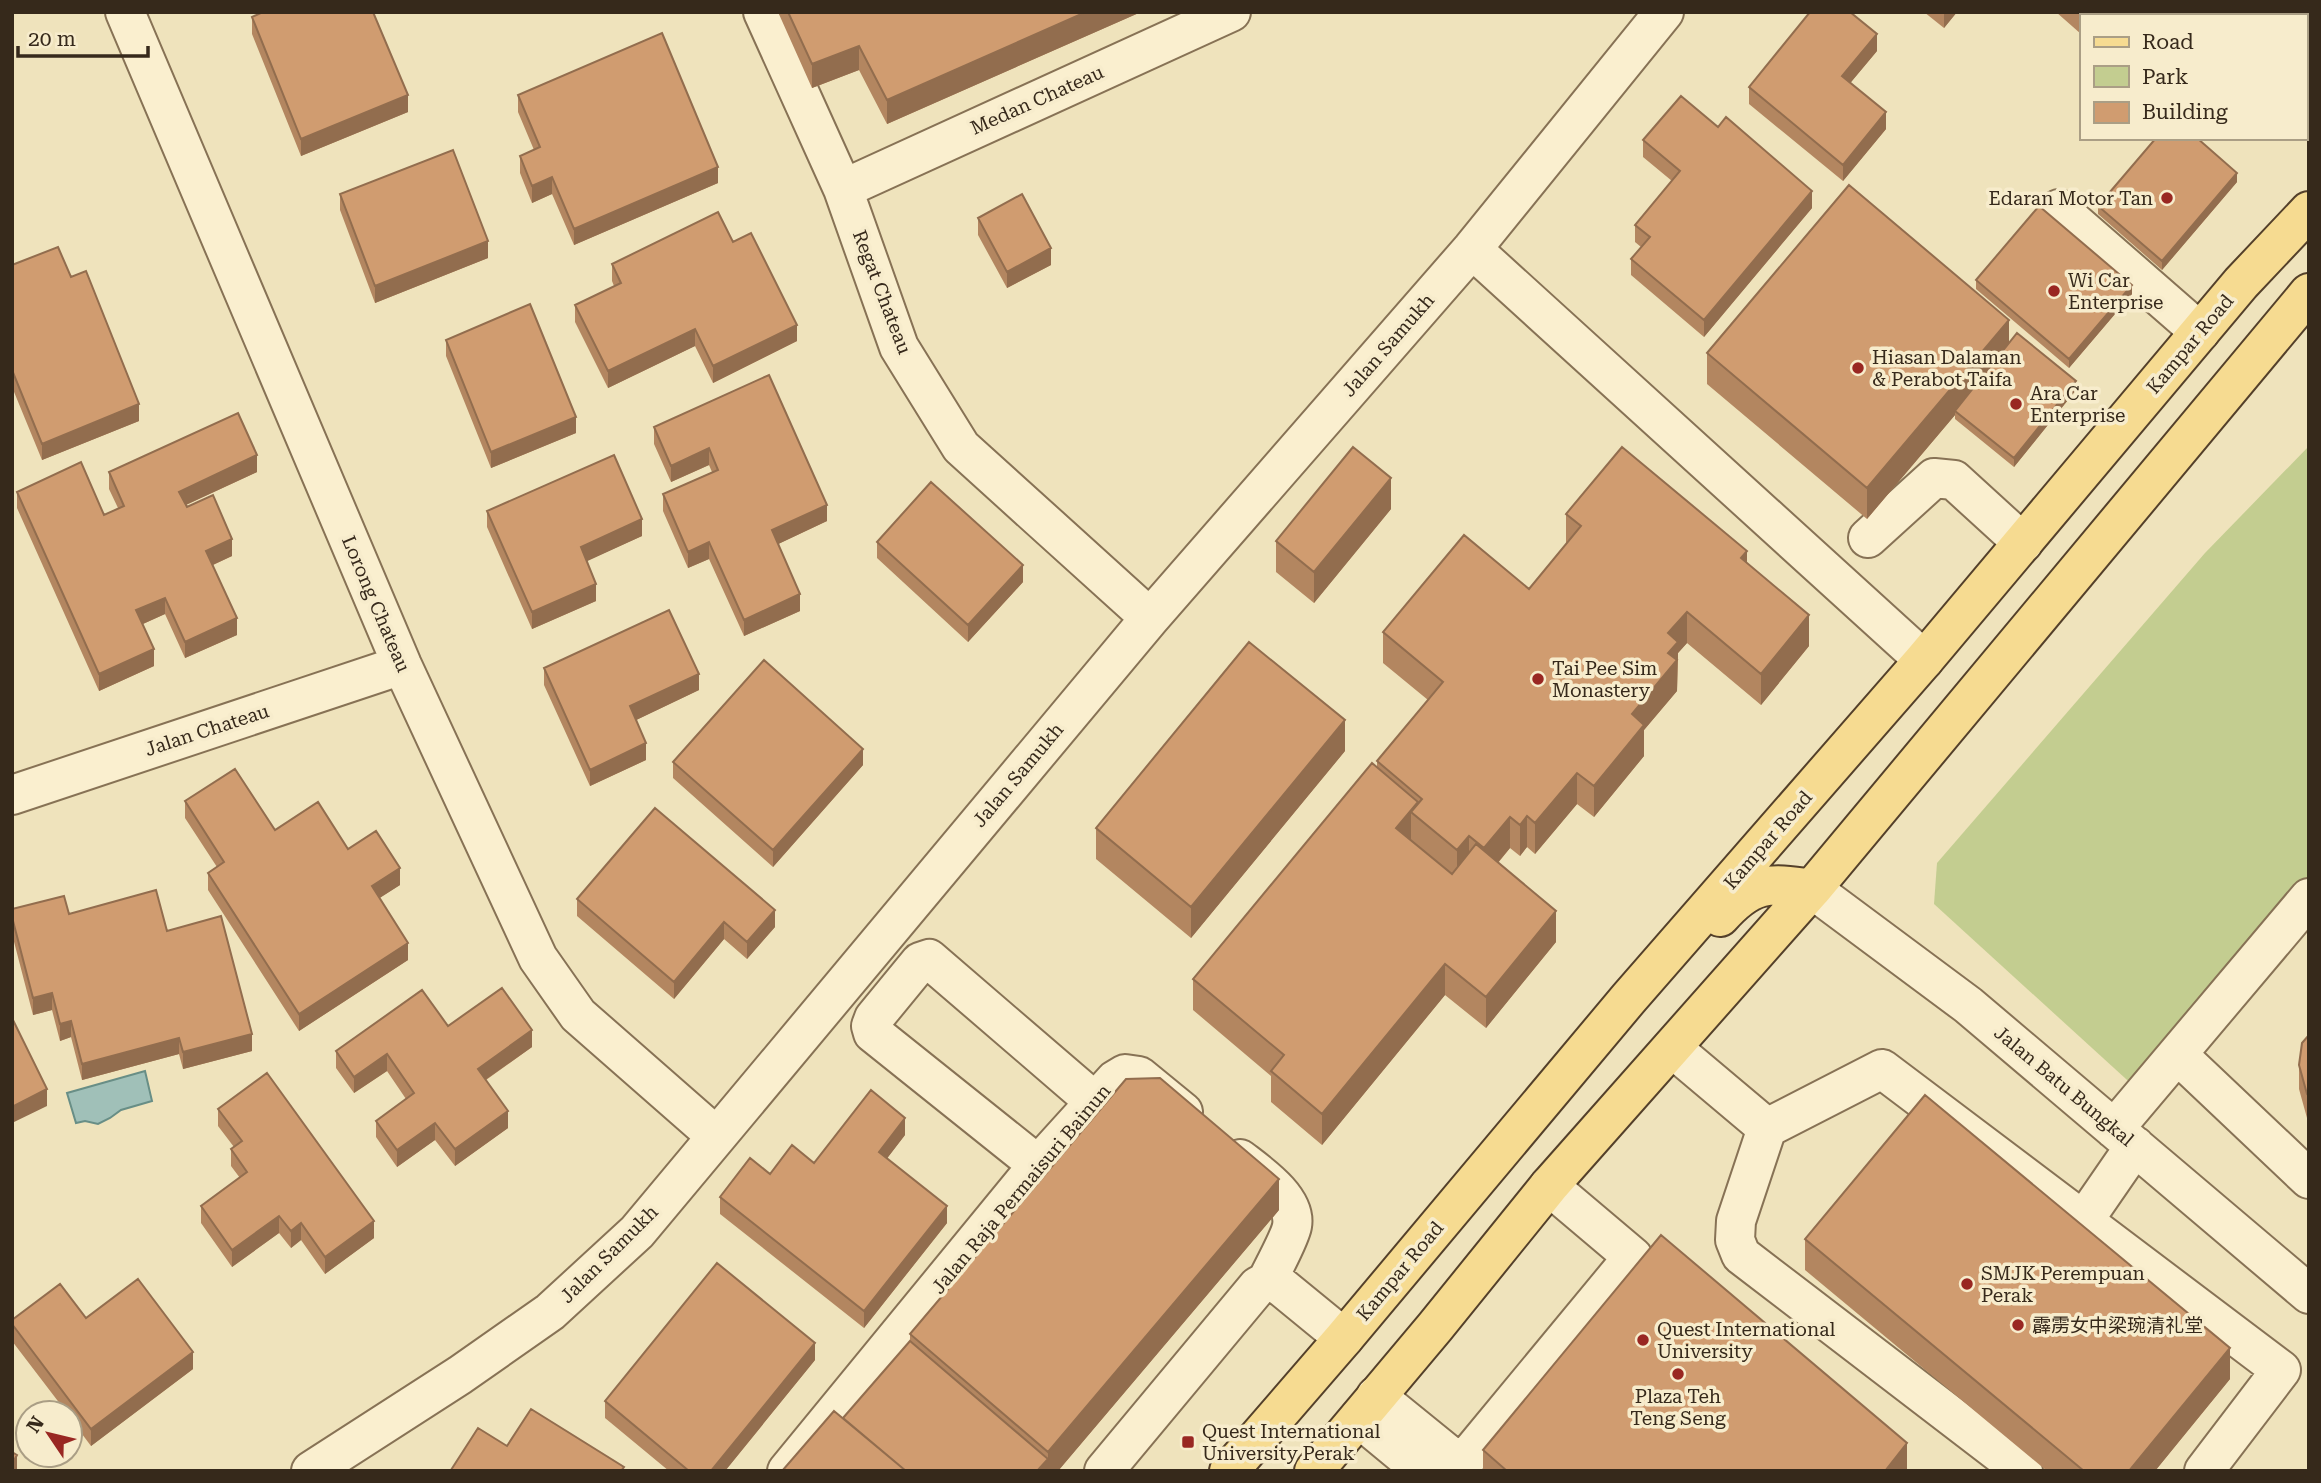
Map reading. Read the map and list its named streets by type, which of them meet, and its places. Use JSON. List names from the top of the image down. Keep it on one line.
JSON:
{"streets":{"main road":["Kampar Road"],"street":["Medan Chateau","Regat Chateau","Jalan Samukh","Lorong Chateau","Jalan Chateau","Jalan Batu Bungkal","Jalan Raja Permaisuri Bainun"]},"crossings":[["Medan Chateau","Regat Chateau"],["Regat Chateau","Jalan Samukh"],["Jalan Samukh","Lorong Chateau"],["Lorong Chateau","Jalan Chateau"]],"places":{"other":["Edaran Motor Tan","Wi Car Enterprise","Hiasan Dalaman & Perabot Taifa","Ara Car Enterprise","Tai Pee Sim Monastery","SMJK Perempuan Perak","霹雳女中梁琬清礼堂","Quest International University","Plaza Teh Teng Seng"],"transit":["Quest International University Perak"]},"legend":["Road","Park","Building"],"scale_bar":"20 m","north":"top left"}
